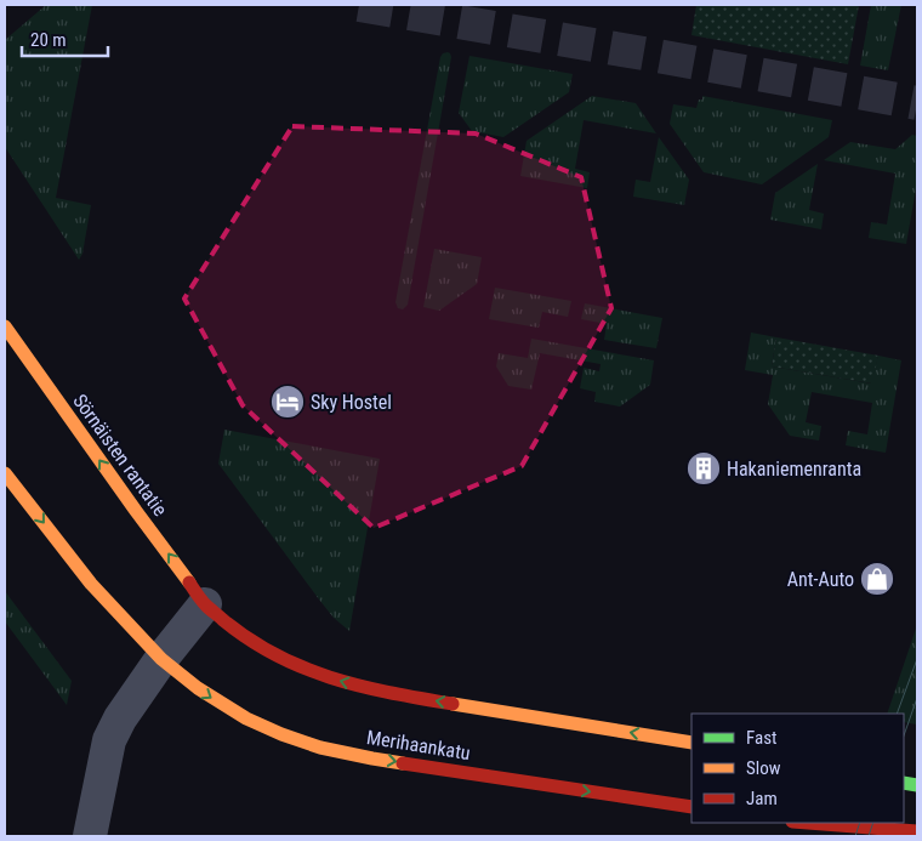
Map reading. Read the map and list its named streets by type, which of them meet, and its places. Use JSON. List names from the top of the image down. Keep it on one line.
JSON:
{"streets":{"main road":["Sörnäisten rantatie","Merihaankatu"]},"places":{"hotel":["Sky Hostel"],"building":["Hakaniemenranta"],"shop":["Ant-Auto"]},"legend":["Fast","Slow","Jam"],"scale_bar":"20 m"}
